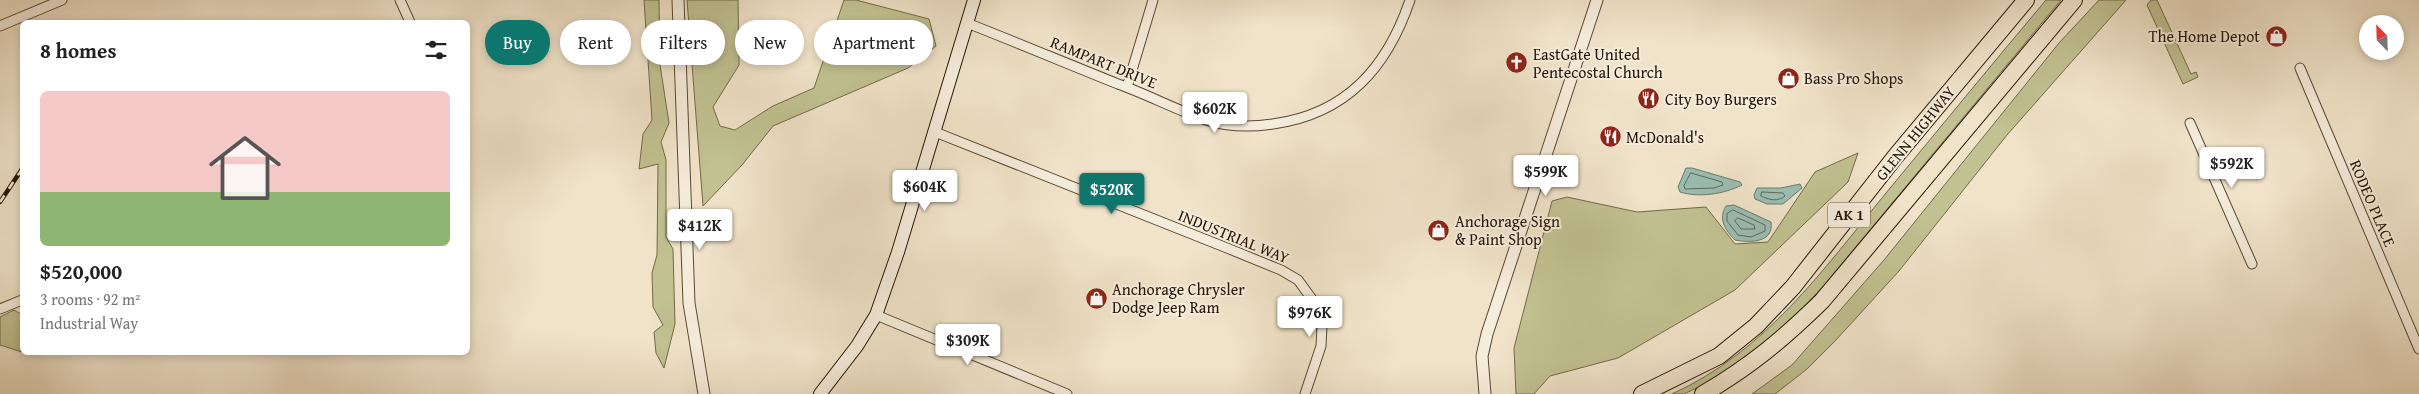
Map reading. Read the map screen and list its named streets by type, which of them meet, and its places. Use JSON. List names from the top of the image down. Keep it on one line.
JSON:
{"streets":{"highway":["GLENN HIGHWAY","AK 1"],"street":["RAMPART DRIVE","RODEO PLACE","INDUSTRIAL WAY"]},"places":{"shop":["The Home Depot","Bass Pro Shops","Anchorage Sign & Paint Shop","Anchorage Chrysler Dodge Jeep Ram"],"church":["EastGate United Pentecostal Church"],"restaurant":["City Boy Burgers","McDonald's"]},"north":"top left","page":{"chip":["Buy","Rent","Filters","New","Apartment"],"heading":"8 homes","list":[{"name":"$520,000","note":"3 rooms · 92 m² · Industrial Way"}],"price":["$602K","$592K","$599K","$604K","$520K","$412K","$976K","$309K"]}}
